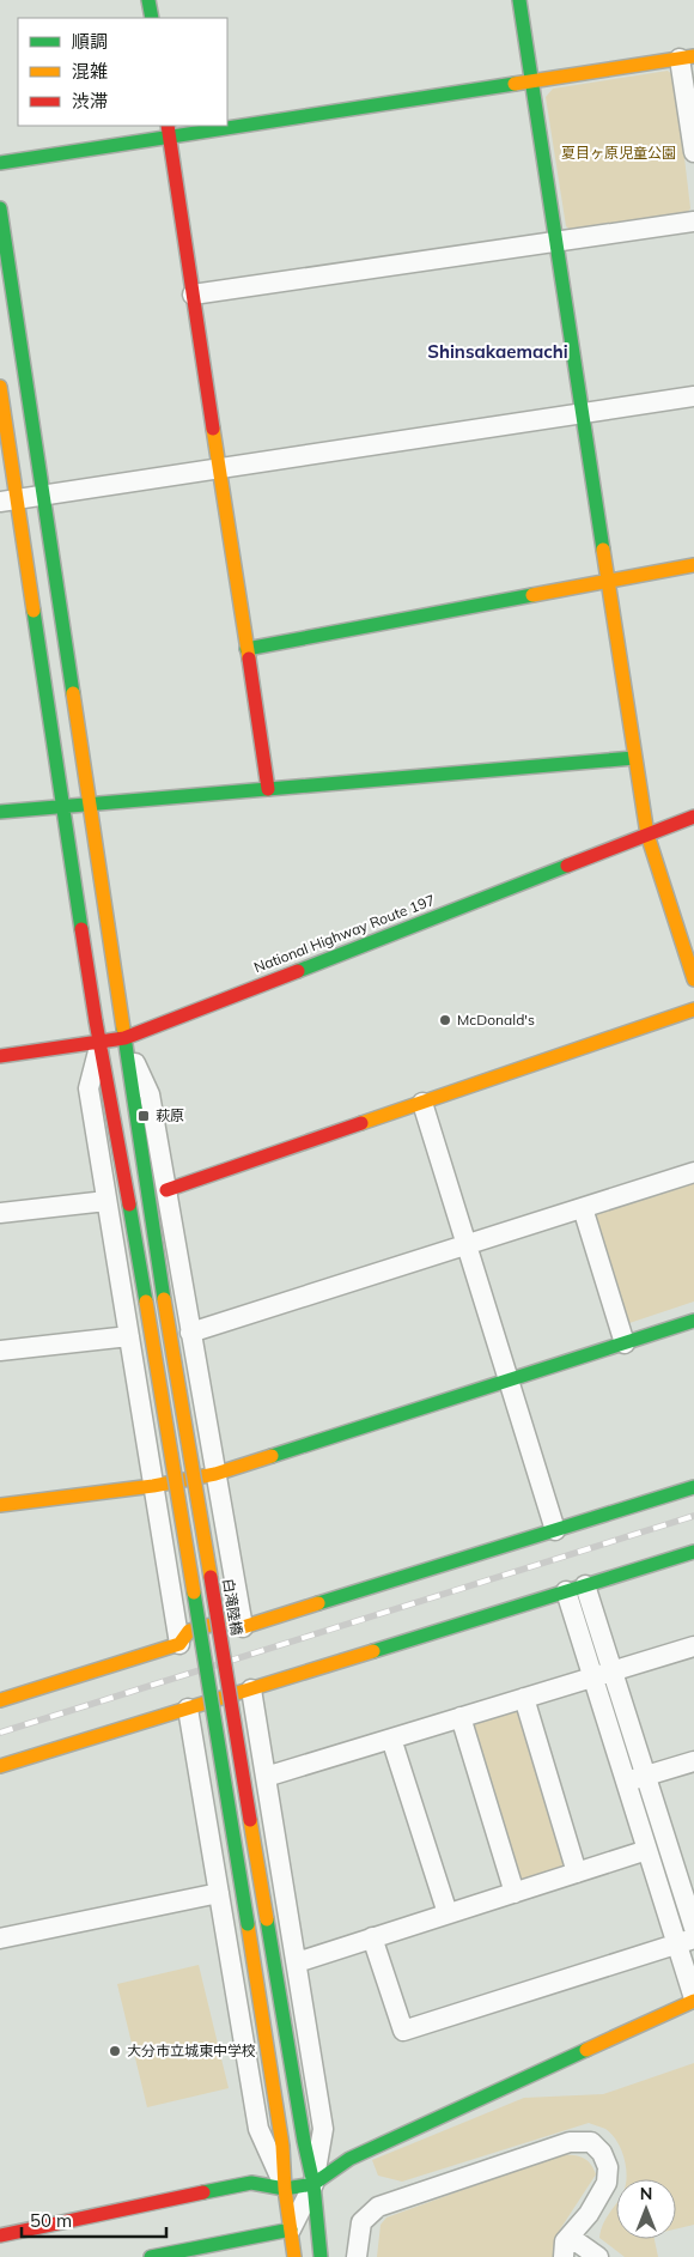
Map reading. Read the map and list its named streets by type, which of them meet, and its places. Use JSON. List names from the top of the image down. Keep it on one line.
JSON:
{"streets":{"main road":["National Highway Route 197","白滝陸橋"]},"crossings":[["National Highway Route 197","白滝陸橋"]],"districts":["Shinsakaemachi"],"parks":["夏目ヶ原児童公園"],"places":{"other":["McDonald's","大分市立城東中学校"],"transit":["萩原"]},"legend":["順調","混雑","渋滞"],"scale_bar":"50 m","north":"top"}
